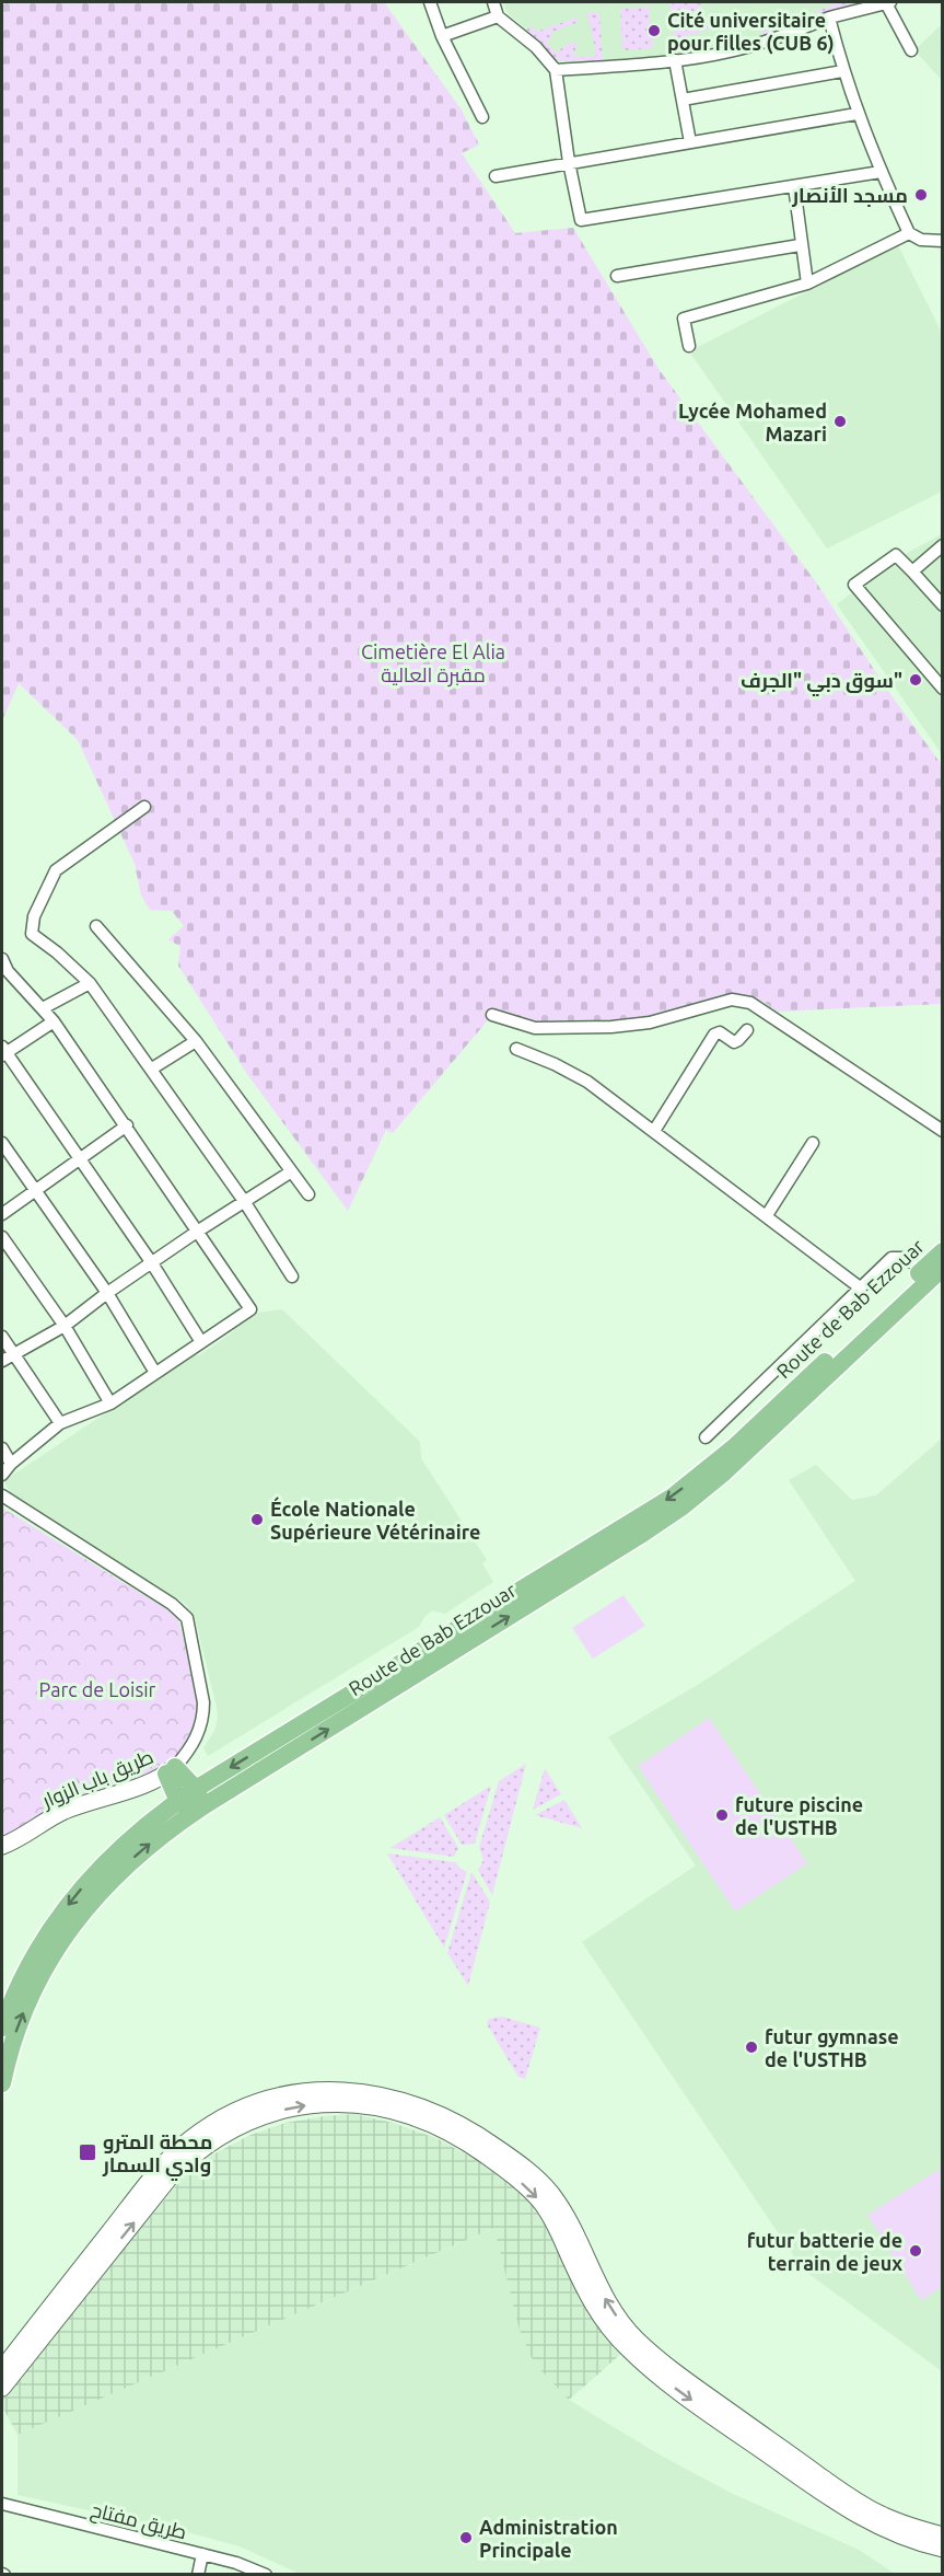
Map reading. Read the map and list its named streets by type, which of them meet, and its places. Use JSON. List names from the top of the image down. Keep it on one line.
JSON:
{"streets":{"main road":["Route de Bab Ezzouar","طريق باب الزوار"],"street":["طريق مفتاح"]},"parks":["Cimetière El Alia مقبرة العالية","Parc de Loisir"],"places":{"other":["Cité universitaire pour filles (CUB 6)","مسجد الأنصار","Lycée Mohamed Mazari","سوق دبي \"الجرف\"","École Nationale Supérieure Vétérinaire","future piscine de l'USTHB","futur gymnase de l'USTHB","futur batterie de terrain de jeux","Administration Principale"],"transit":["محطة المترو وادي السمار"]}}
